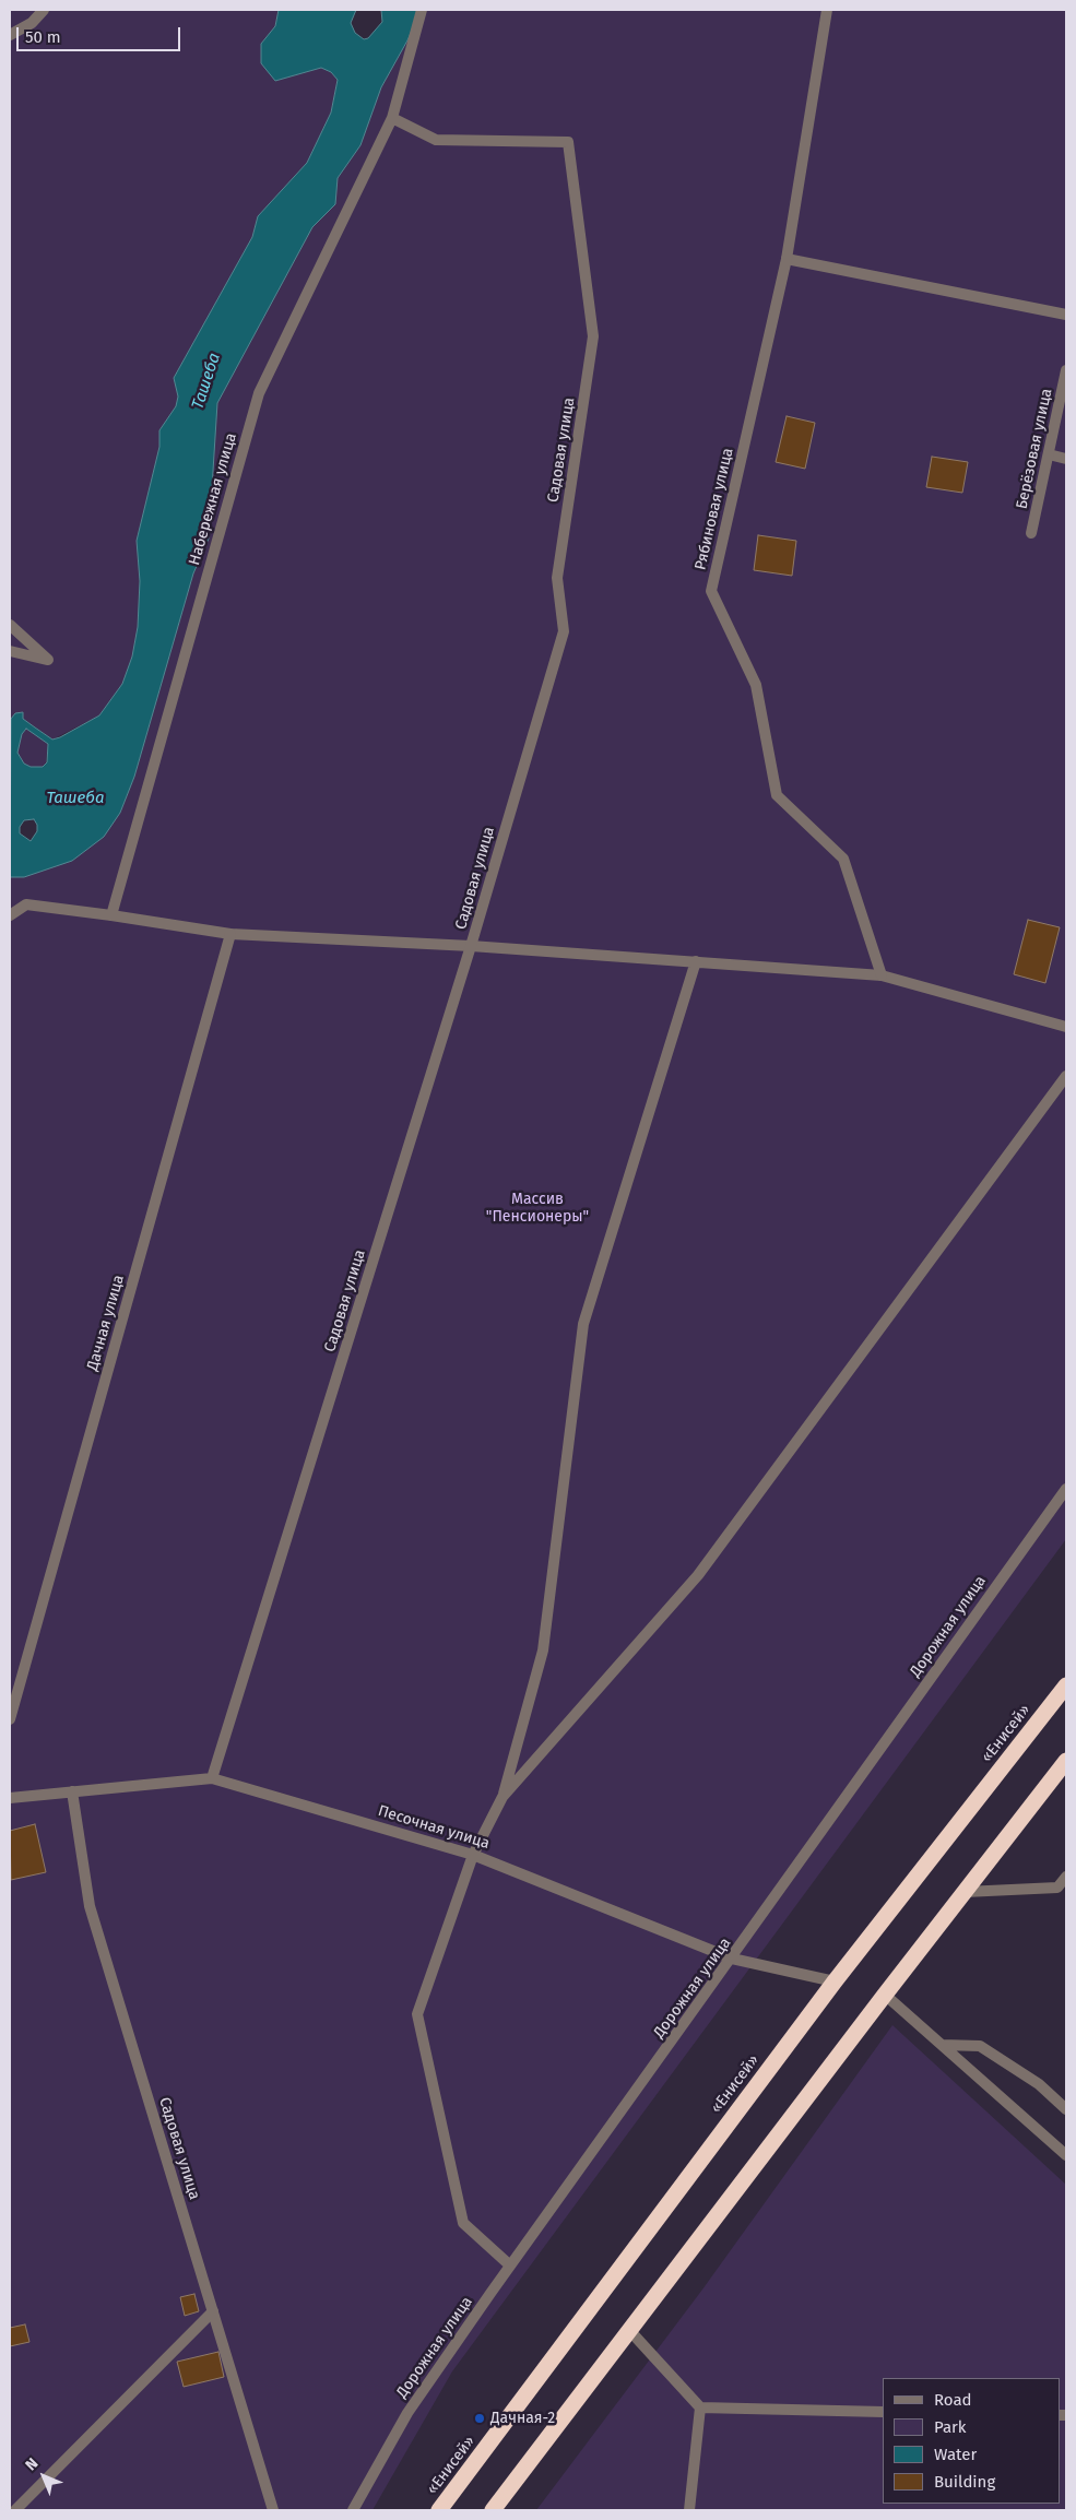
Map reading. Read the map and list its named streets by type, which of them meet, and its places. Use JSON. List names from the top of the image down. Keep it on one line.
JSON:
{"streets":{"highway":["«Енисей»"],"street":["Берёзовая улица","Садовая улица","Набережная улица","Рябиновая улица","Дачная улица","Дорожная улица","Песочная улица"]},"crossings":[["Садовая улица","Набережная улица"],["Садовая улица","Песочная улица"],["Дорожная улица","Песочная улица"],["«Енисей»","Песочная улица"]],"water":["Ташеба"],"parks":["Массив \"Пенсионеры\""],"places":["Дачная-2"],"legend":["Road","Park","Water","Building"],"scale_bar":"50 m","north":"top left"}
